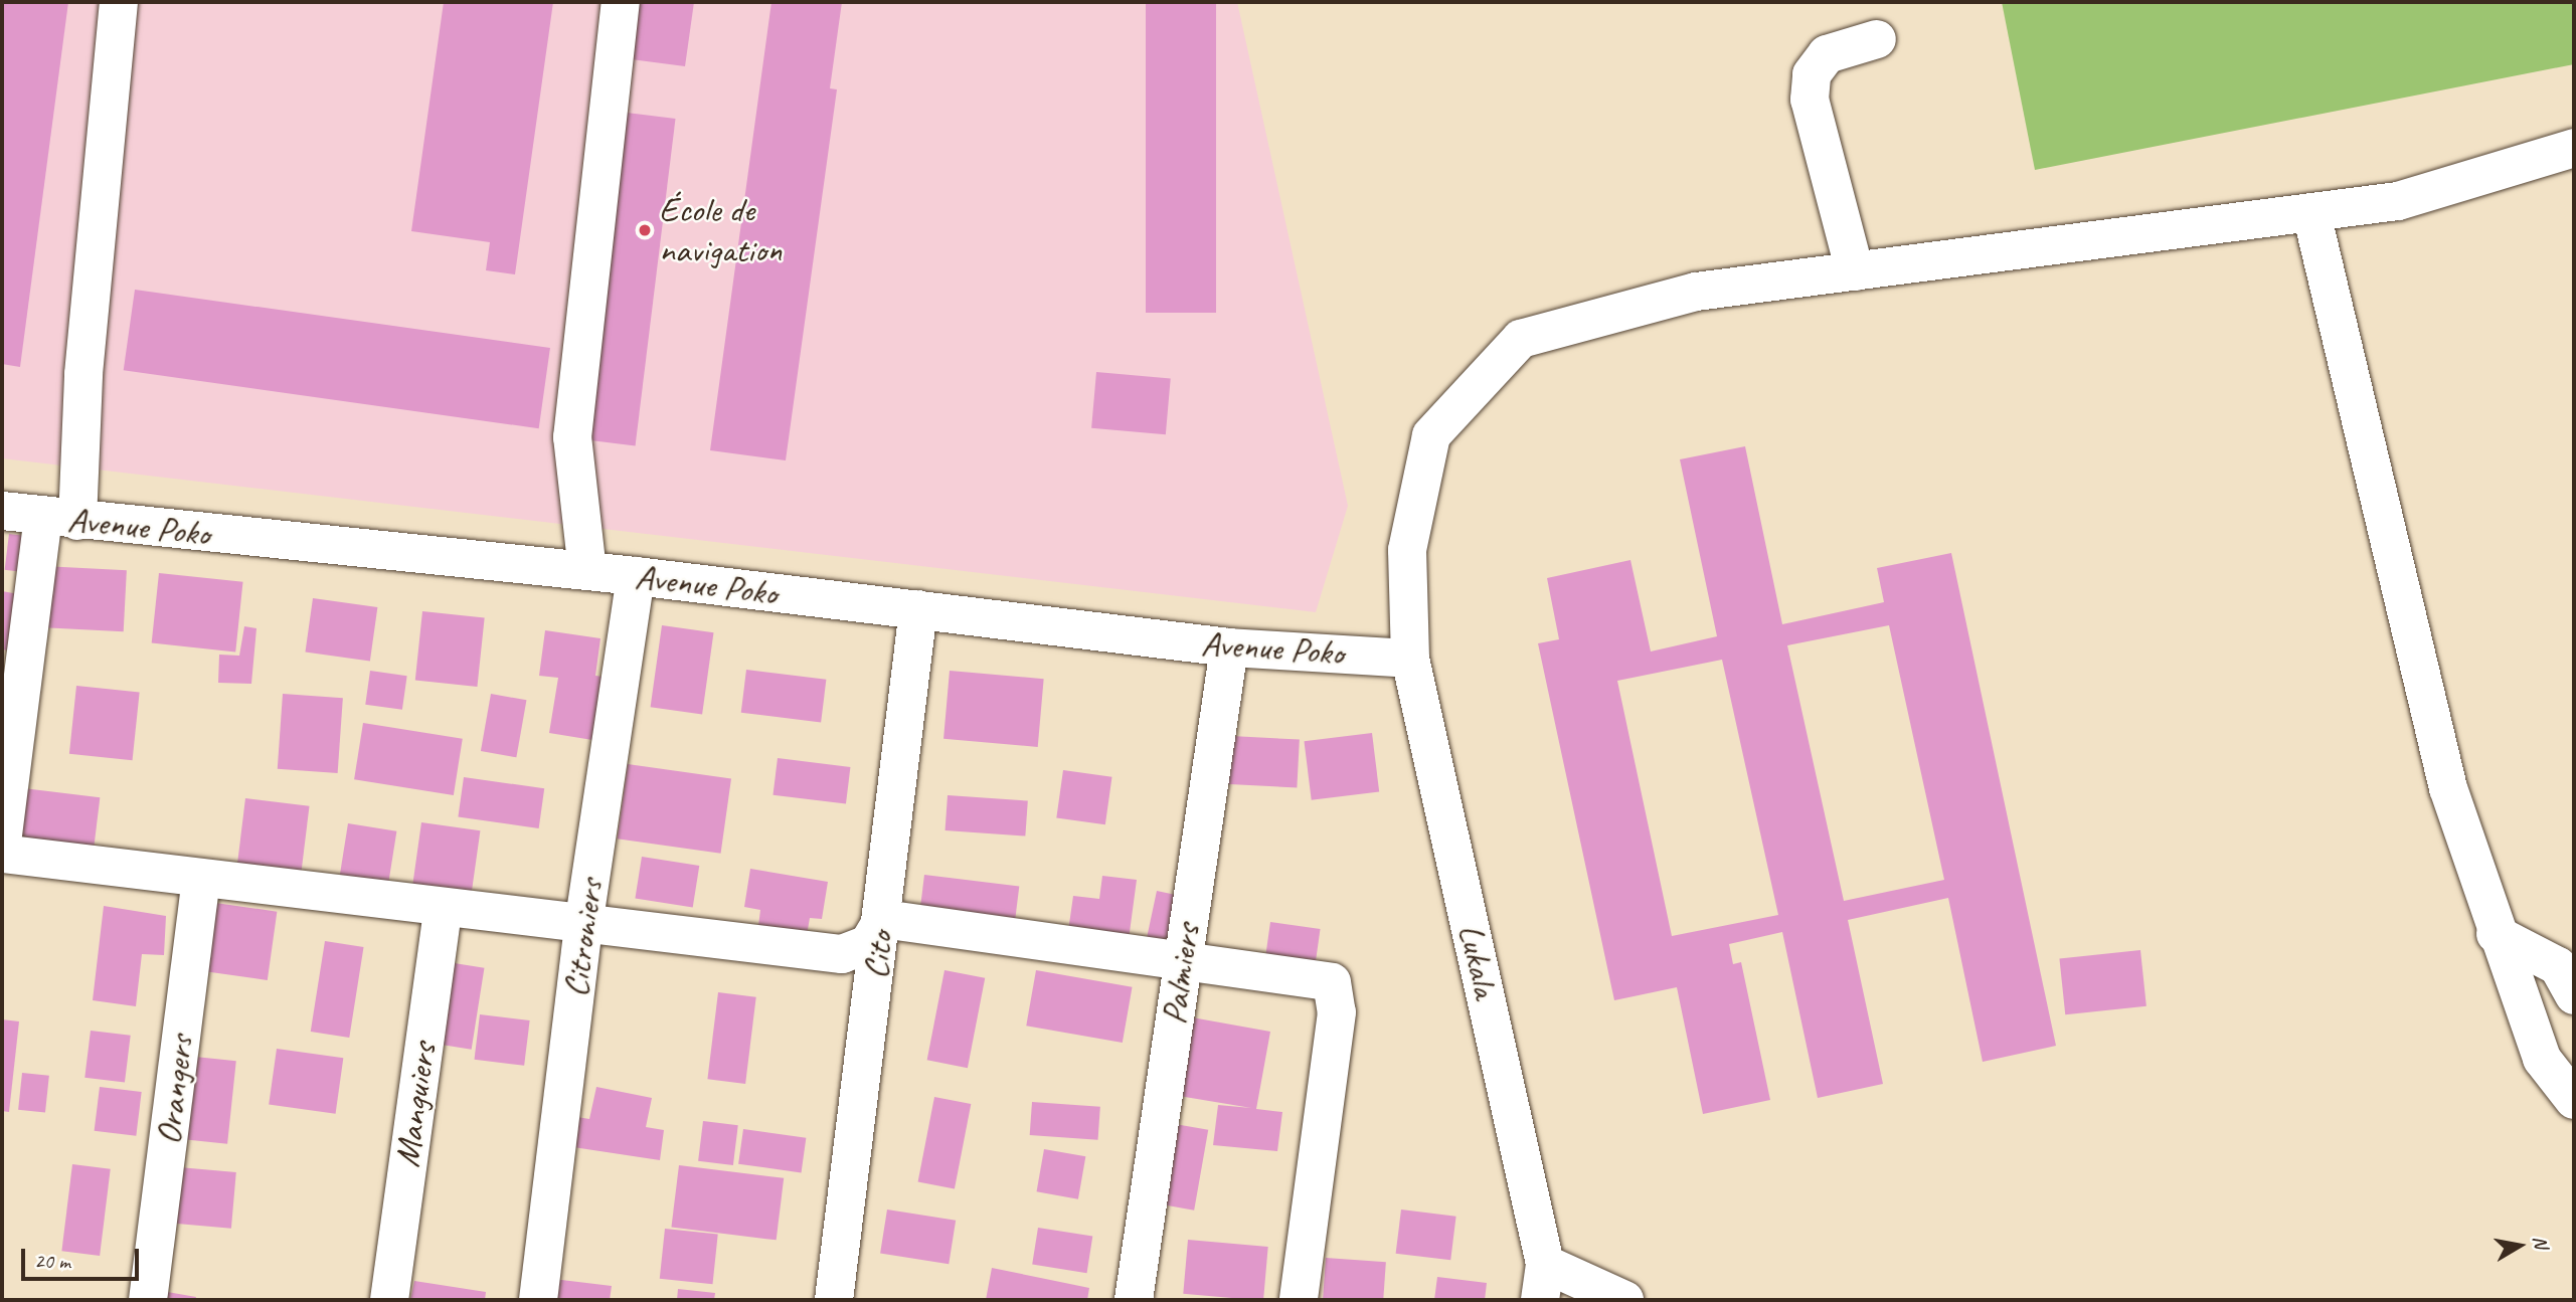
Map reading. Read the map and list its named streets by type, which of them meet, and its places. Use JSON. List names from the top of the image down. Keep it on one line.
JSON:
{"streets":{"street":["Avenue Poko","Citroniers","Cito","Lukala","Palmiers","Orangers","Manguiers"]},"crossings":[["Avenue Poko","Citroniers"],["Avenue Poko","Cito"],["Avenue Poko","Lukala"],["Avenue Poko","Palmiers"]],"places":["École de navigation"],"scale_bar":"20 m","north":"right"}
